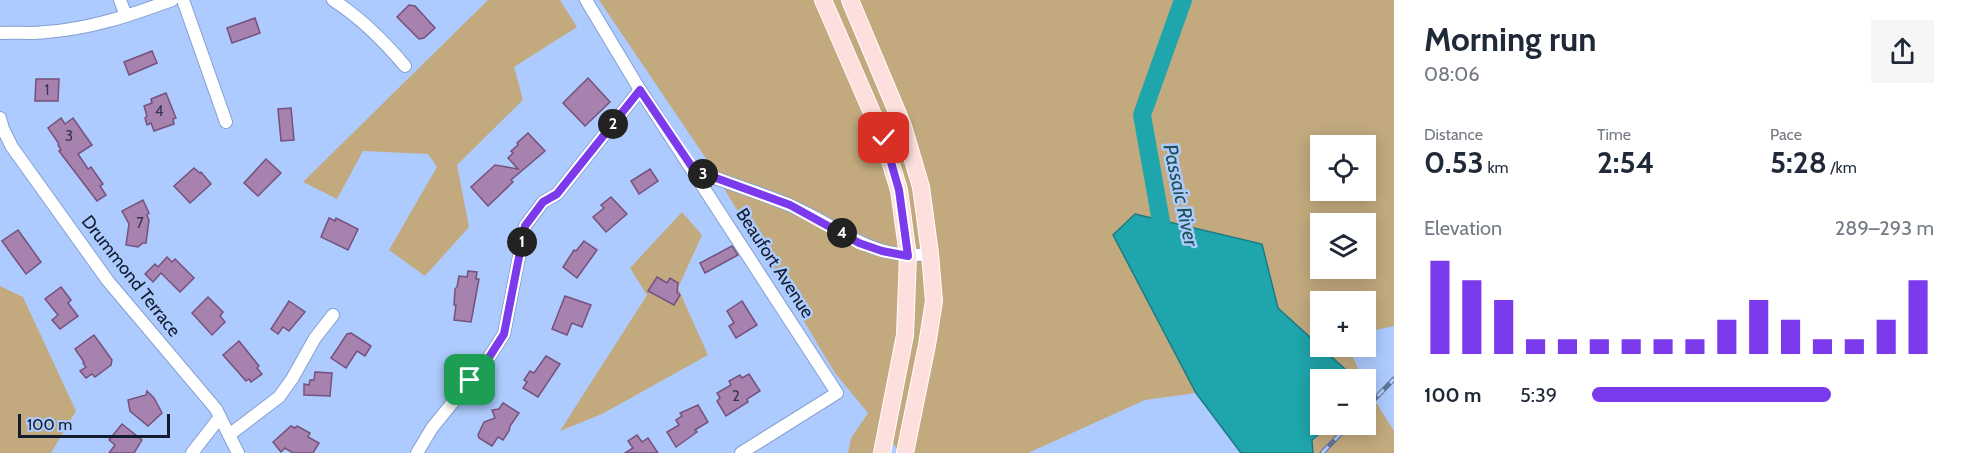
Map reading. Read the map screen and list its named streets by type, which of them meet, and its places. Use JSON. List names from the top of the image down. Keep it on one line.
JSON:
{"streets":{"street":["Beaufort Avenue","Drummond Terrace"]},"water":["Passaic River"],"house_numbers":["1","4","3","7","2"],"scale_bar":"100 m","page":{"heading":["Morning run","08:06"],"stats":[["Distance","0.53 km"],["Time","2:54"],["Pace","5:28 /km"]],"pins":["2","3","4","1"],"map_buttons":["+","−"],"chart":["Elevation","289–293 m"],"list":[{"name":"100 m","note":"5:39"}],"scale":"100 m"}}
